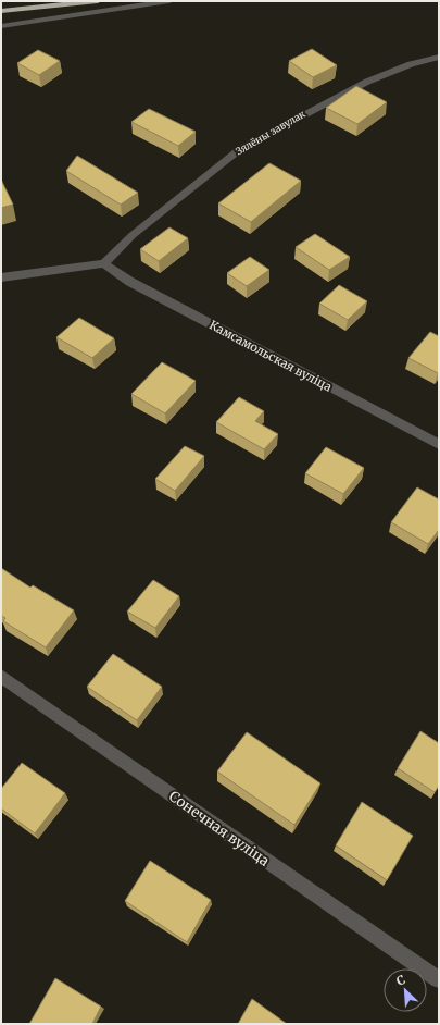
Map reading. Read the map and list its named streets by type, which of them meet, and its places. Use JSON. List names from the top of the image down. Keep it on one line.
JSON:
{"streets":{"street":["Зялёны завулак","Камсамольская вуліца","Сонечная вуліца"]},"crossings":[["Зялёны завулак","Камсамольская вуліца"]],"north":"top left"}
